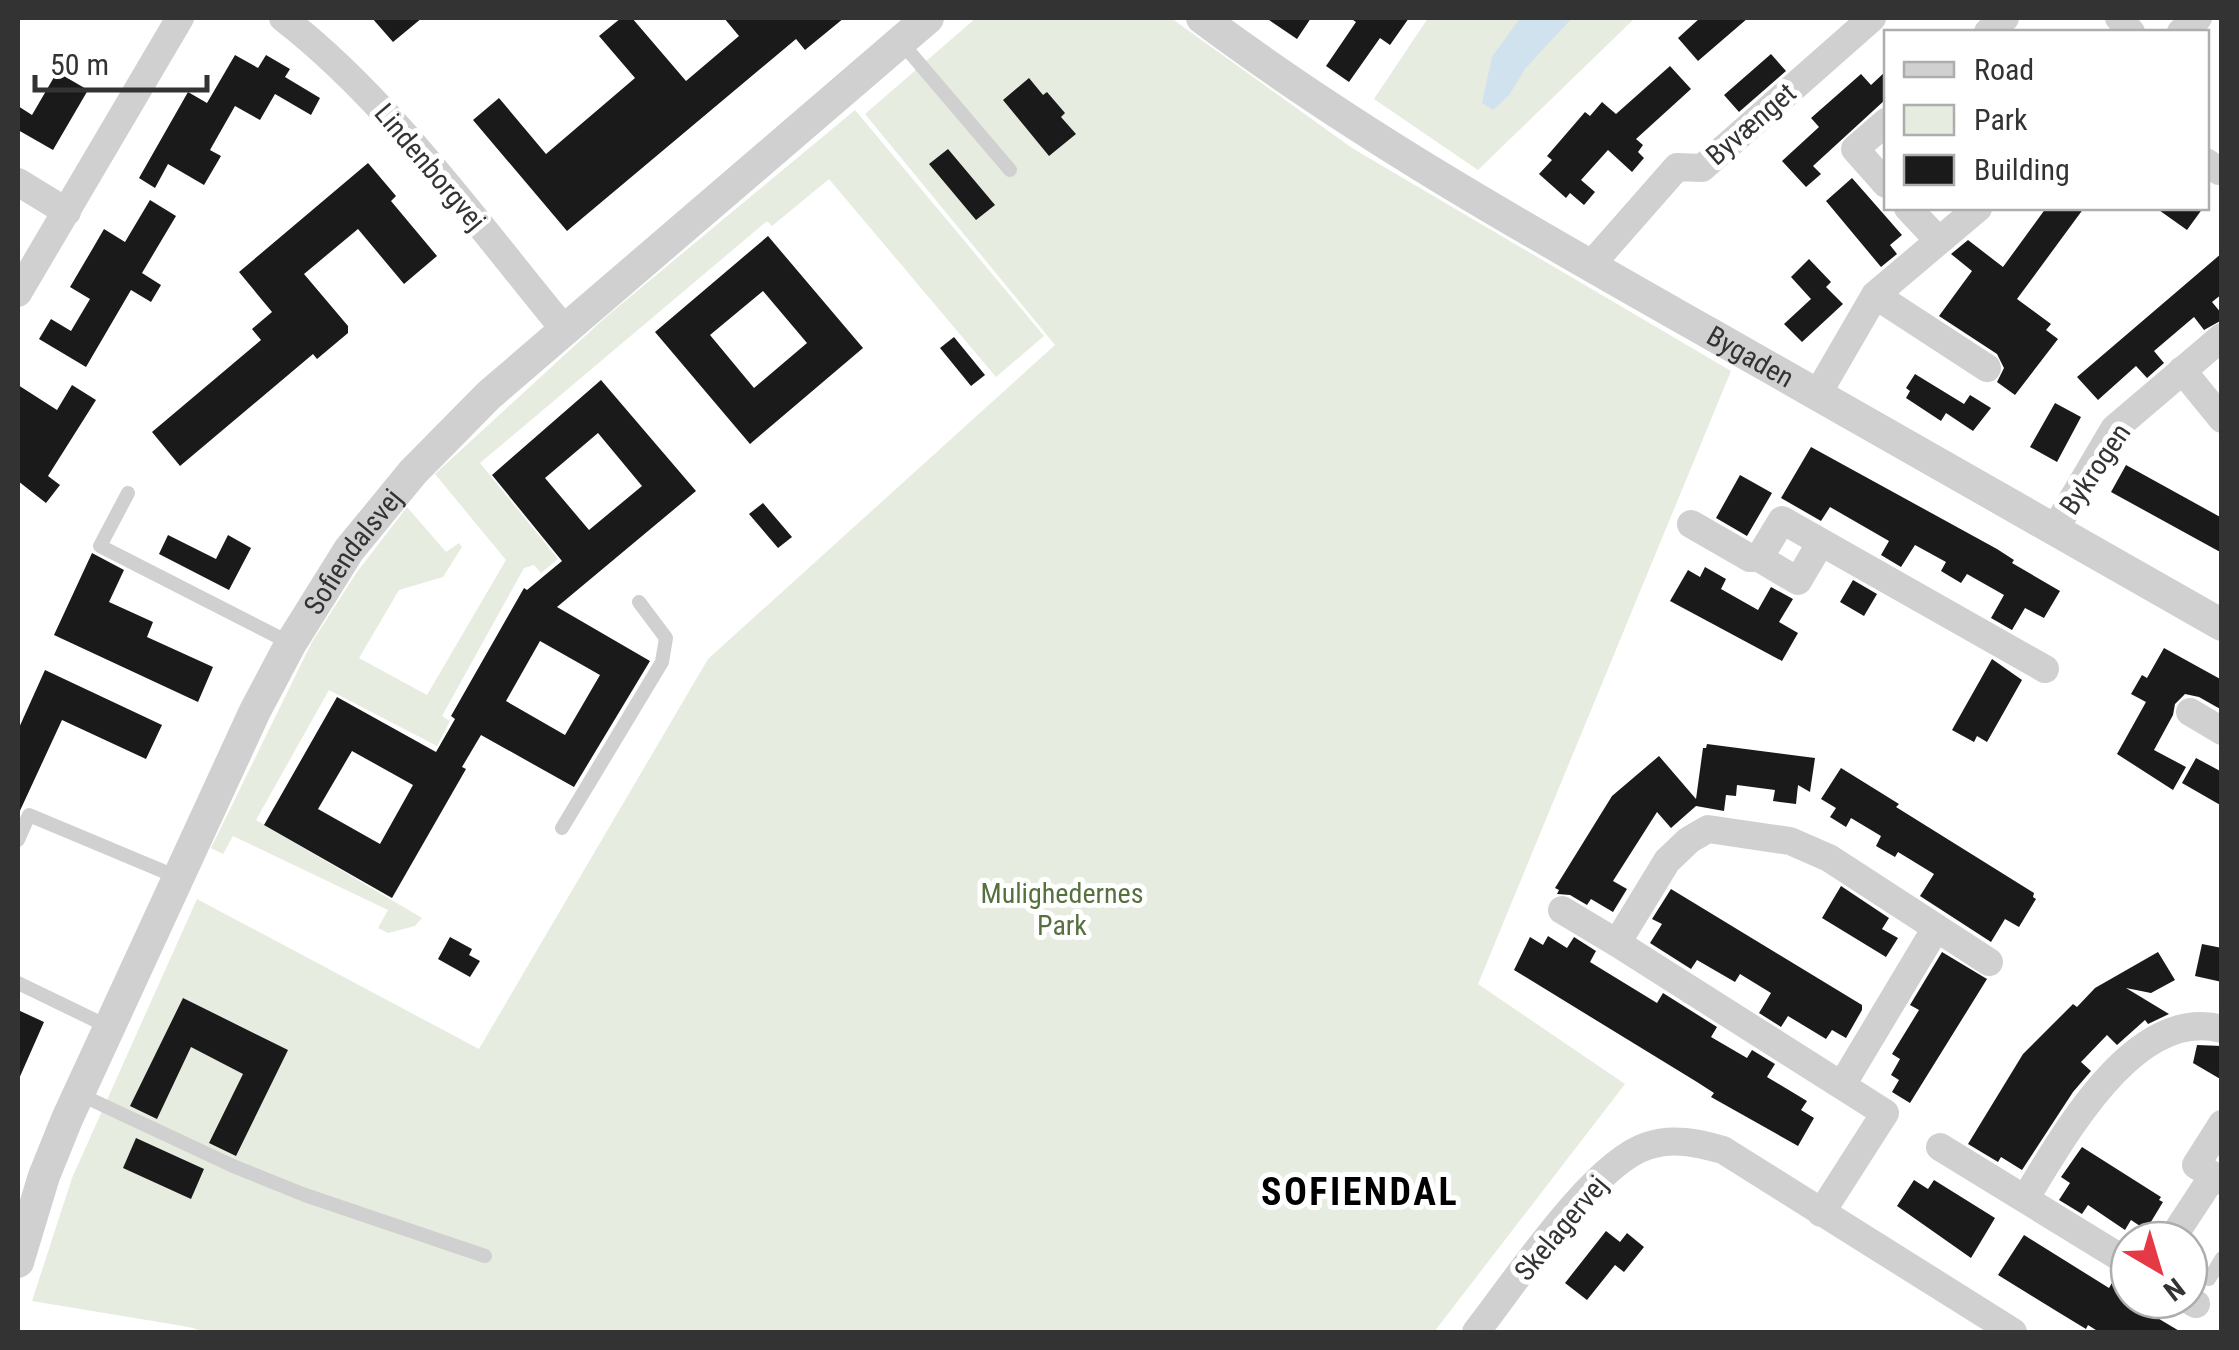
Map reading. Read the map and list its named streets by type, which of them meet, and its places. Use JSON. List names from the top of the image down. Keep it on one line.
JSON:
{"streets":{"street":["Byvænget","Lindenborgvej","Bygaden","Bykrogen","Sofiendalsvej","Skelagervej"]},"crossings":[["Byvænget","Bygaden"],["Lindenborgvej","Sofiendalsvej"],["Bygaden","Bykrogen"]],"districts":["SOFIENDAL"],"parks":["Mulighedernes Park"],"legend":["Road","Park","Building"],"scale_bar":"50 m","north":"bottom right"}
